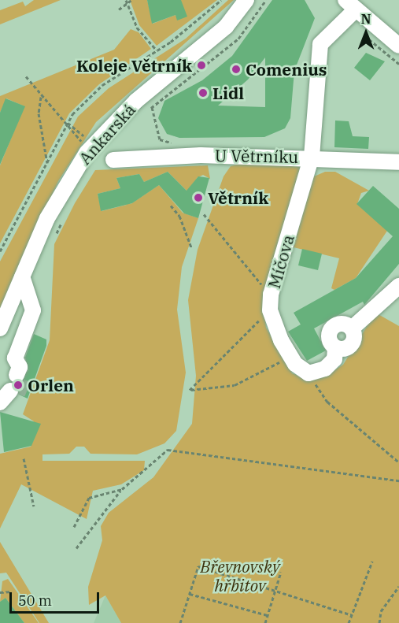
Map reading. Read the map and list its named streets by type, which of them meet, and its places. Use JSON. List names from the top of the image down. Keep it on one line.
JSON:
{"streets":{"street":["Ankarská","U Větrníku","Míčova"]},"crossings":[["U Větrníku","Míčova"]],"parks":["Břevnovský hřbitov"],"places":["Koleje Větrník","Comenius","Lidl","Větrník","Orlen"],"scale_bar":"50 m","north":"top"}
